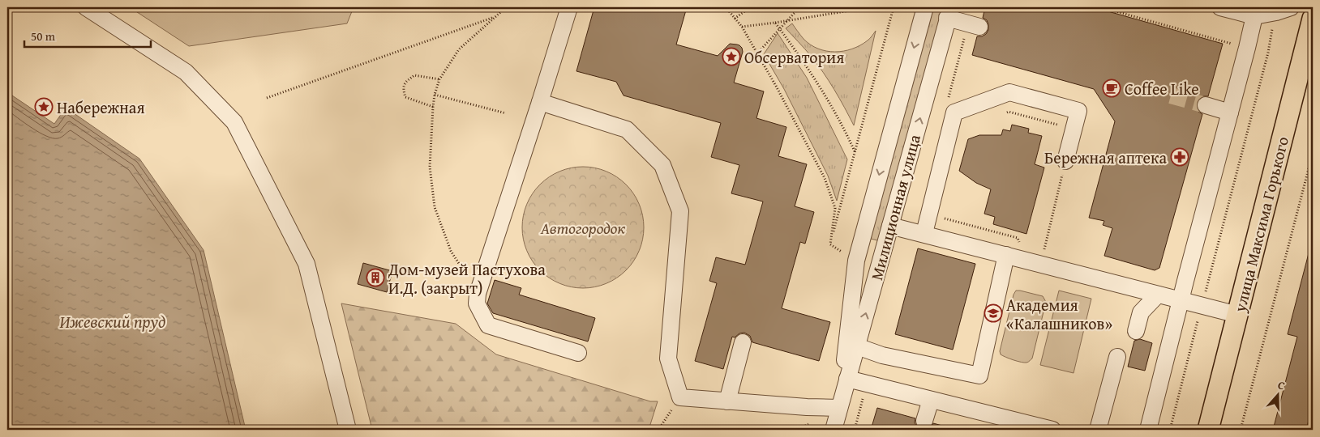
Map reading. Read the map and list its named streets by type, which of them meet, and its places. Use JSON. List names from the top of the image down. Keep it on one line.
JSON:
{"streets":{"main road":["улица Максима Горького"],"street":["Милиционная улица"]},"water":["Ижевский пруд"],"parks":["Автогородок"],"places":{"place":["Обсерватория","Набережная"],"cafe":["Coffee Like"],"pharmacy":["Бережная аптека"],"building":["Дом-музей Пастухова И.Д. (закрыт)"],"school or university":["Академия «Калашников»"]},"scale_bar":"50 m","north":"top"}
